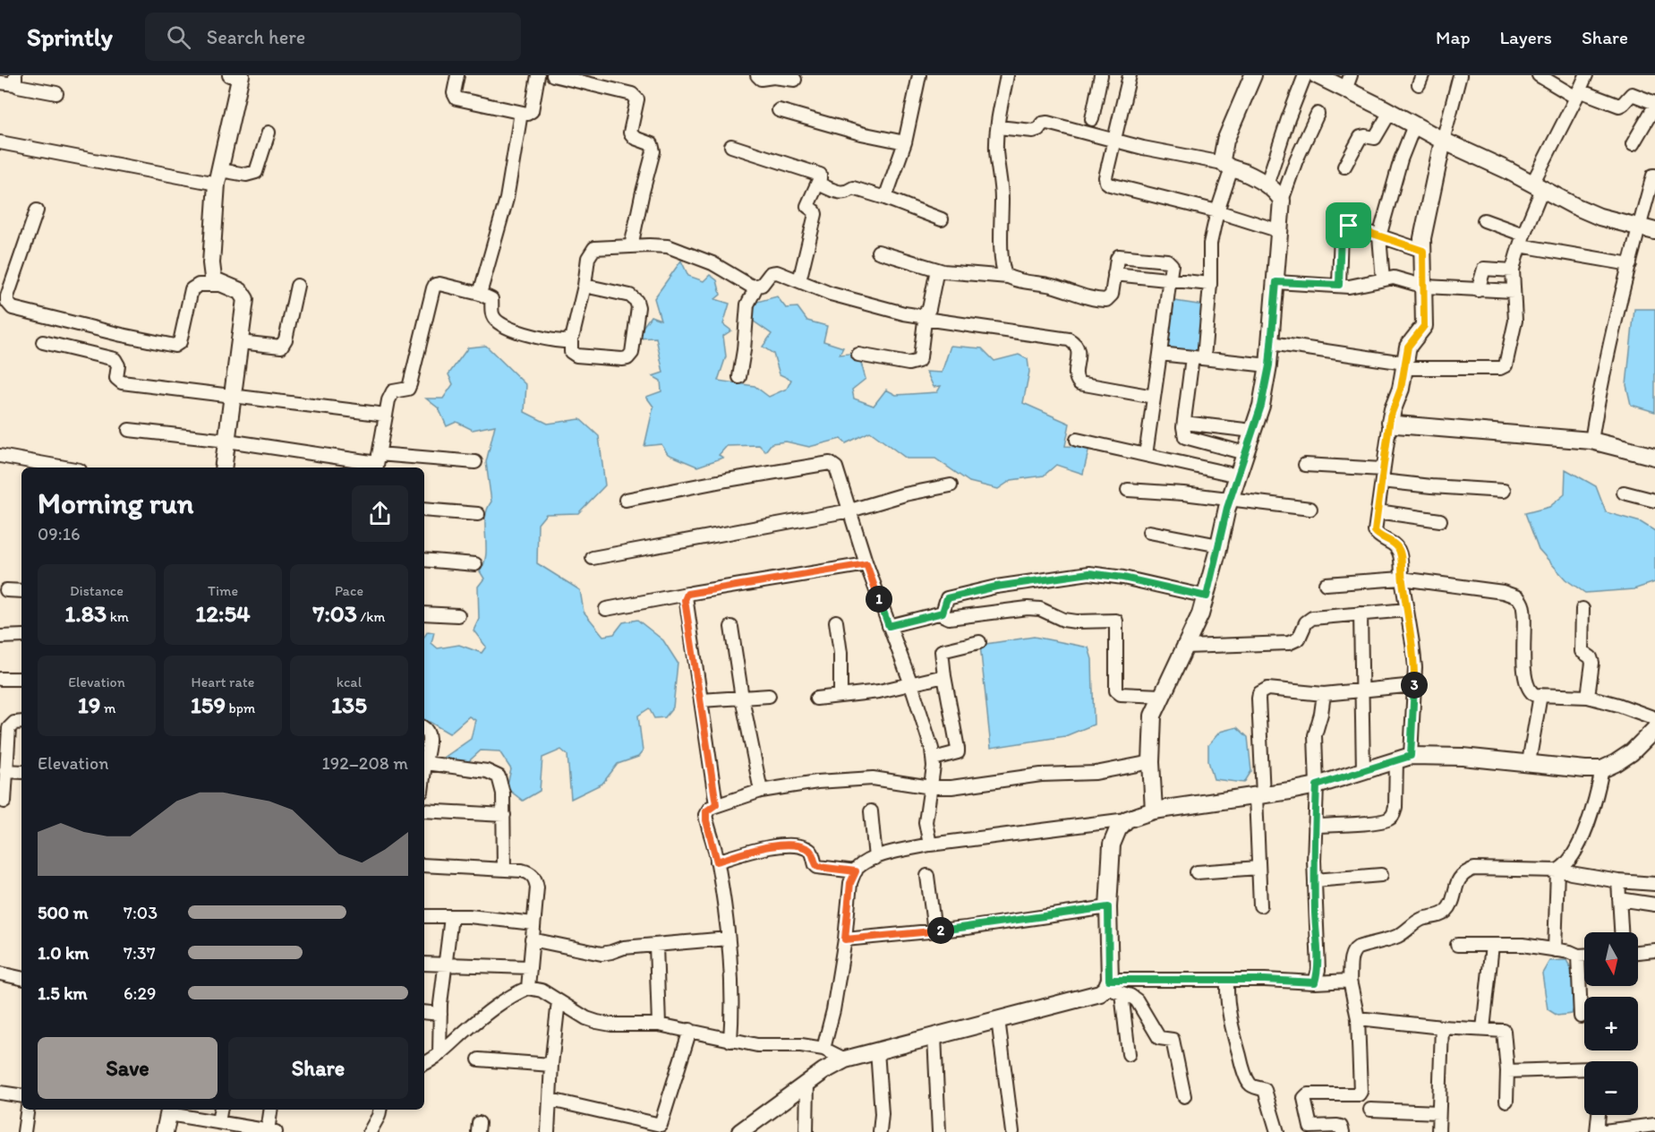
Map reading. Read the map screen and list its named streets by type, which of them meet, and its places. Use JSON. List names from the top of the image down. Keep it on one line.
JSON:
{"north":"bottom","page":{"header":"Sprintly","search":"Search here","nav":["Map","Layers","Share"],"heading":["Morning run","09:16"],"stats":[["Distance","1.83 km"],["Time","12:54"],["Pace","7:03 /km"],["Elevation","19 m"],["Heart rate","159 bpm"],["kcal","135"]],"pins":["1","3","2"],"chart":["Elevation","192–208 m"],"list":[{"name":"500 m","note":"7:03"},{"name":"1.0 km","note":"7:37"},{"name":"1.5 km","note":"6:29"}],"map_buttons":["+","−"],"buttons":["Save","Share"]}}
